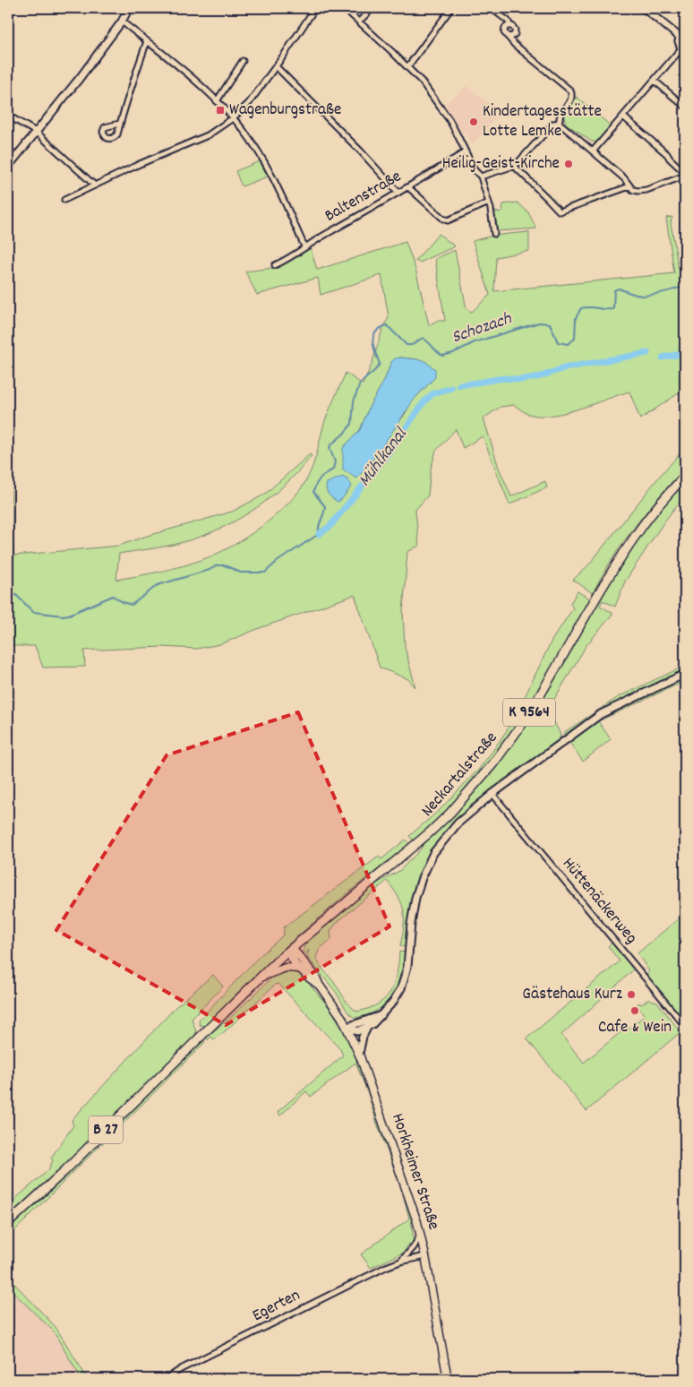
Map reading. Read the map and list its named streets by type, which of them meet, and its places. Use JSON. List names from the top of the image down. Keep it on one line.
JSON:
{"streets":{"main road":["K 9564","Neckartalstraße","B 27","Horkheimer Straße"],"street":["Baltenstraße","Hüttenäckerweg","Egerten"]},"crossings":[["Neckartalstraße","B 27"],["Neckartalstraße","Horkheimer Straße"],["B 27","Horkheimer Straße"],["Horkheimer Straße","Egerten"]],"water":["Schozach","Mühlkanal"],"places":{"transit":["Wagenburgstraße"],"other":["Kindertagesstätte Lotte Lemke","Heilig-Geist-Kirche","Gästehaus Kurz","Cafe & Wein"]}}
